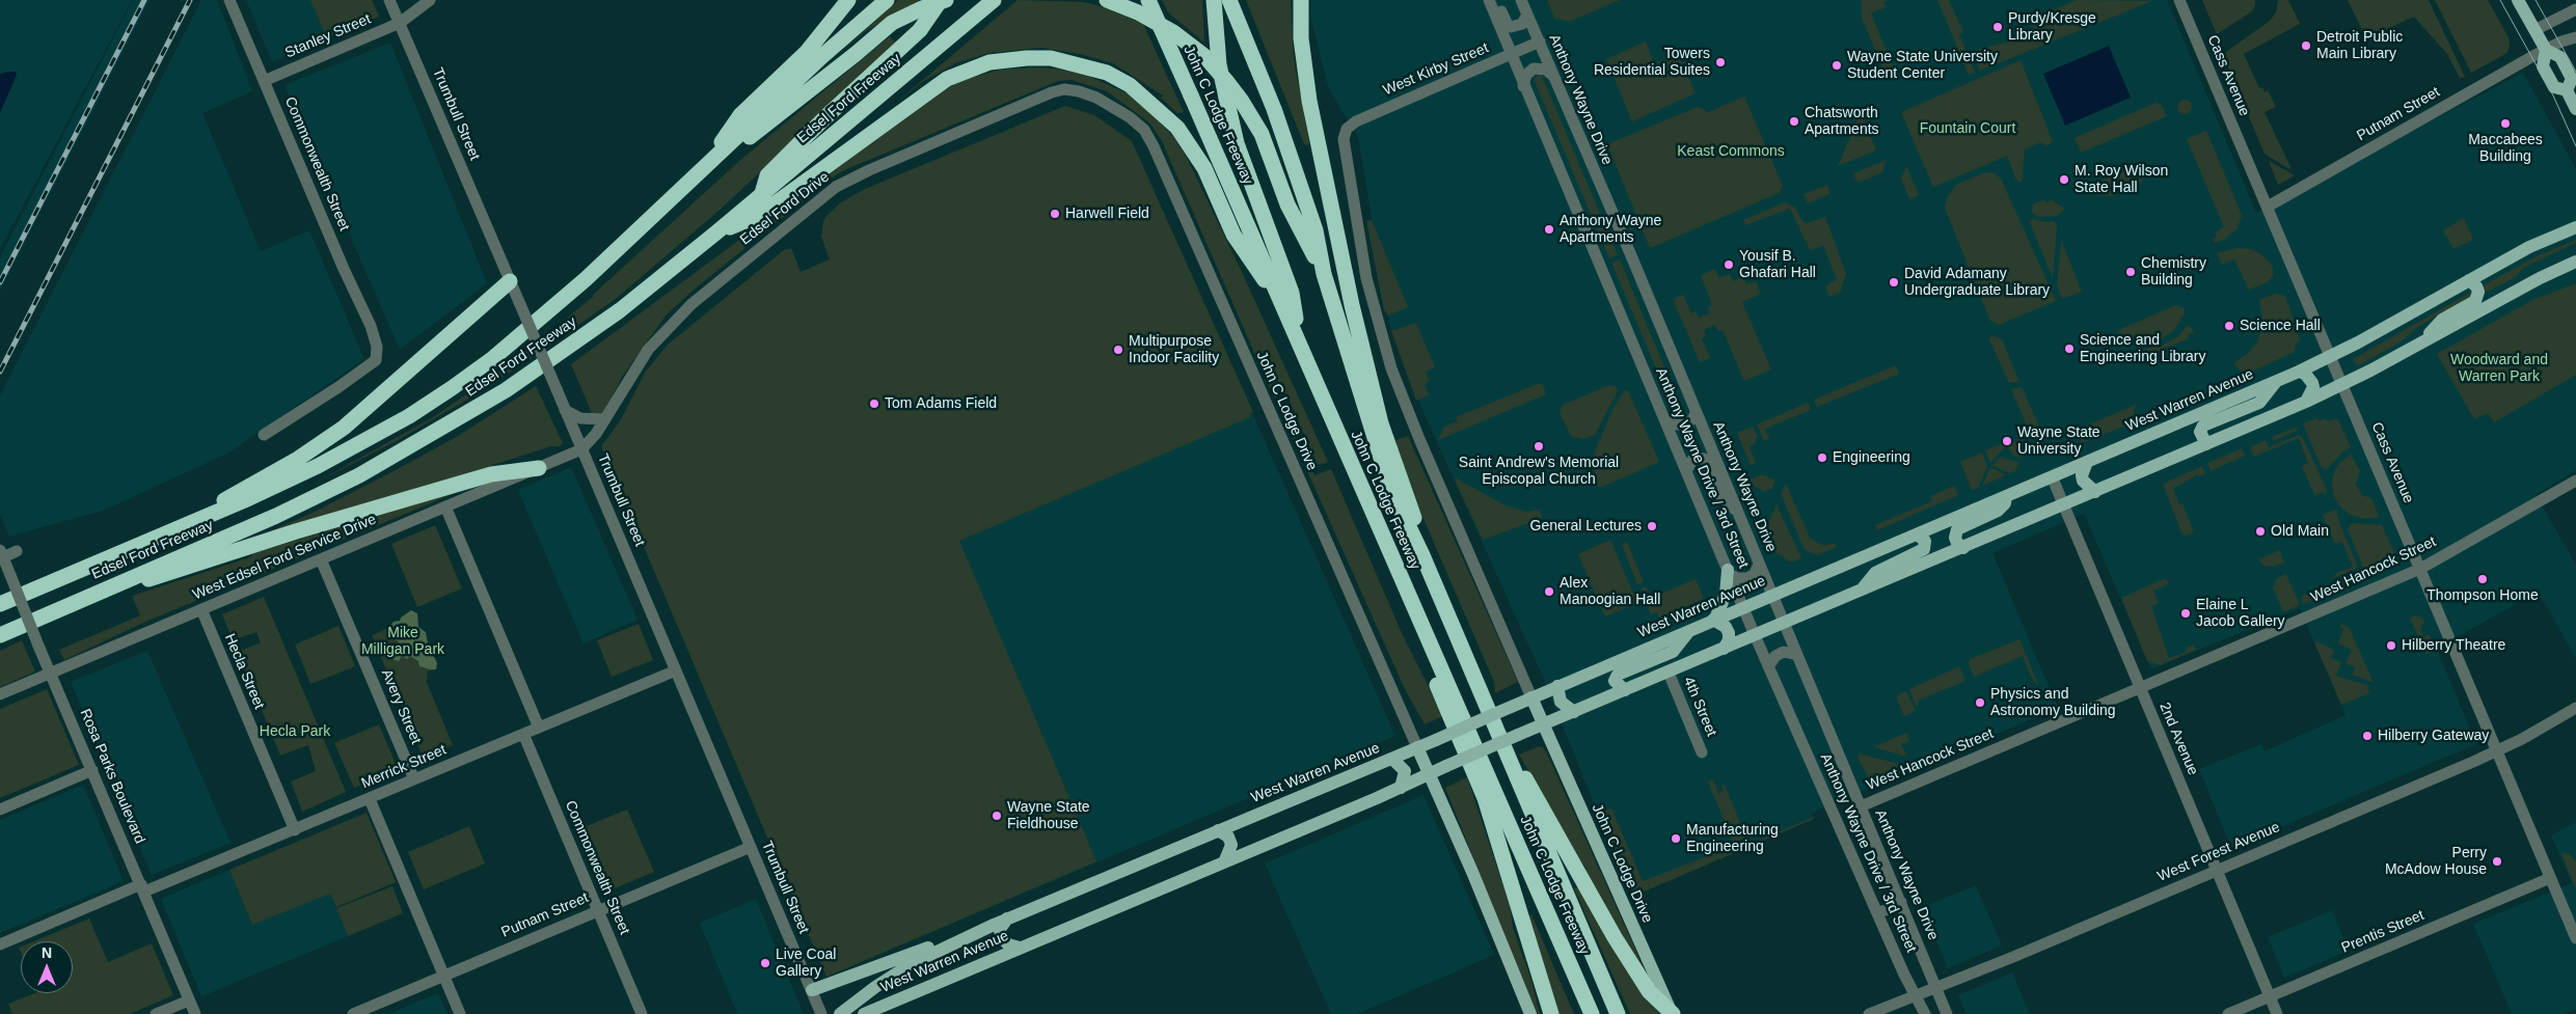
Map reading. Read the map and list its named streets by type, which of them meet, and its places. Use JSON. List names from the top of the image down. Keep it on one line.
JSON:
{"streets":{"highway":["Edsel Ford Freeway","John C Lodge Freeway"],"main road":["West Warren Avenue","John C Lodge Drive"],"street":["Stanley Street","West Kirby Street","Cass Avenue","Anthony Wayne Drive","Trumbull Street","Putnam Street","Commonwealth Street","Edsel Ford Drive","Anthony Wayne Drive / 3rd Street","West Edsel Ford Service Drive","West Hancock Street","Hecla Street","Avery Street","4th Street","2nd Avenue","Merrick Street","Rosa Parks Boulevard","West Forest Avenue","Prentis Street"]},"crossings":[["Stanley Street","Trumbull Street"],["Stanley Street","Commonwealth Street"],["West Kirby Street","Anthony Wayne Drive"],["West Kirby Street","West Warren Avenue"],["West Kirby Street","John C Lodge Drive"],["West Kirby Street","Anthony Wayne Drive / 3rd Street"],["Cass Avenue","Putnam Street"],["Cass Avenue","West Warren Avenue"],["Cass Avenue","West Hancock Street"],["Cass Avenue","West Forest Avenue"],["Cass Avenue","Prentis Street"],["Anthony Wayne Drive","West Warren Avenue"],["Anthony Wayne Drive","West Hancock Street"],["Anthony Wayne Drive","West Forest Avenue"],["Trumbull Street","Putnam Street"],["Trumbull Street","Edsel Ford Drive"],["Trumbull Street","West Edsel Ford Service Drive"],["Trumbull Street","Merrick Street"],["Putnam Street","Commonwealth Street"],["Commonwealth Street","Merrick Street"],["Edsel Ford Drive","John C Lodge Drive"],["Edsel Ford Drive","West Edsel Ford Service Drive"],["West Warren Avenue","John C Lodge Drive"],["West Warren Avenue","Anthony Wayne Drive / 3rd Street"],["West Warren Avenue","4th Street"],["West Warren Avenue","2nd Avenue"],["Anthony Wayne Drive / 3rd Street","West Forest Avenue"],["West Edsel Ford Service Drive","Hecla Street"],["West Edsel Ford Service Drive","Avery Street"],["West Edsel Ford Service Drive","Rosa Parks Boulevard"],["West Hancock Street","2nd Avenue"],["Hecla Street","Merrick Street"],["Avery Street","Merrick Street"],["2nd Avenue","West Forest Avenue"],["2nd Avenue","Prentis Street"],["Merrick Street","Rosa Parks Boulevard"]],"parks":["Fountain Court","Keast Commons","Woodward and Warren Park","Mike Milligan Park","Hecla Park"],"places":["Purdy/Kresge Library","Detroit Public Main Library","Towers Residential Suites","Wayne State University Student Center","Chatsworth Apartments","Maccabees Building","M. Roy Wilson State Hall","Harwell Field","Anthony Wayne Apartments","Yousif B. Ghafari Hall","Chemistry Building","David Adamany Undergraduate Library","Science Hall","Science and Engineering Library","Multipurpose Indoor Facility","Tom Adams Field","Wayne State University","Saint Andrew's Memorial Episcopal Church","Engineering","General Lectures","Old Main","Thompson Home","Alex Manoogian Hall","Elaine L Jacob Gallery","Hilberry Theatre","Physics and Astronomy Building","Hilberry Gateway","Wayne State Fieldhouse","Manufacturing Engineering","Perry McAdow House","Live Coal Gallery"],"north":"top"}
